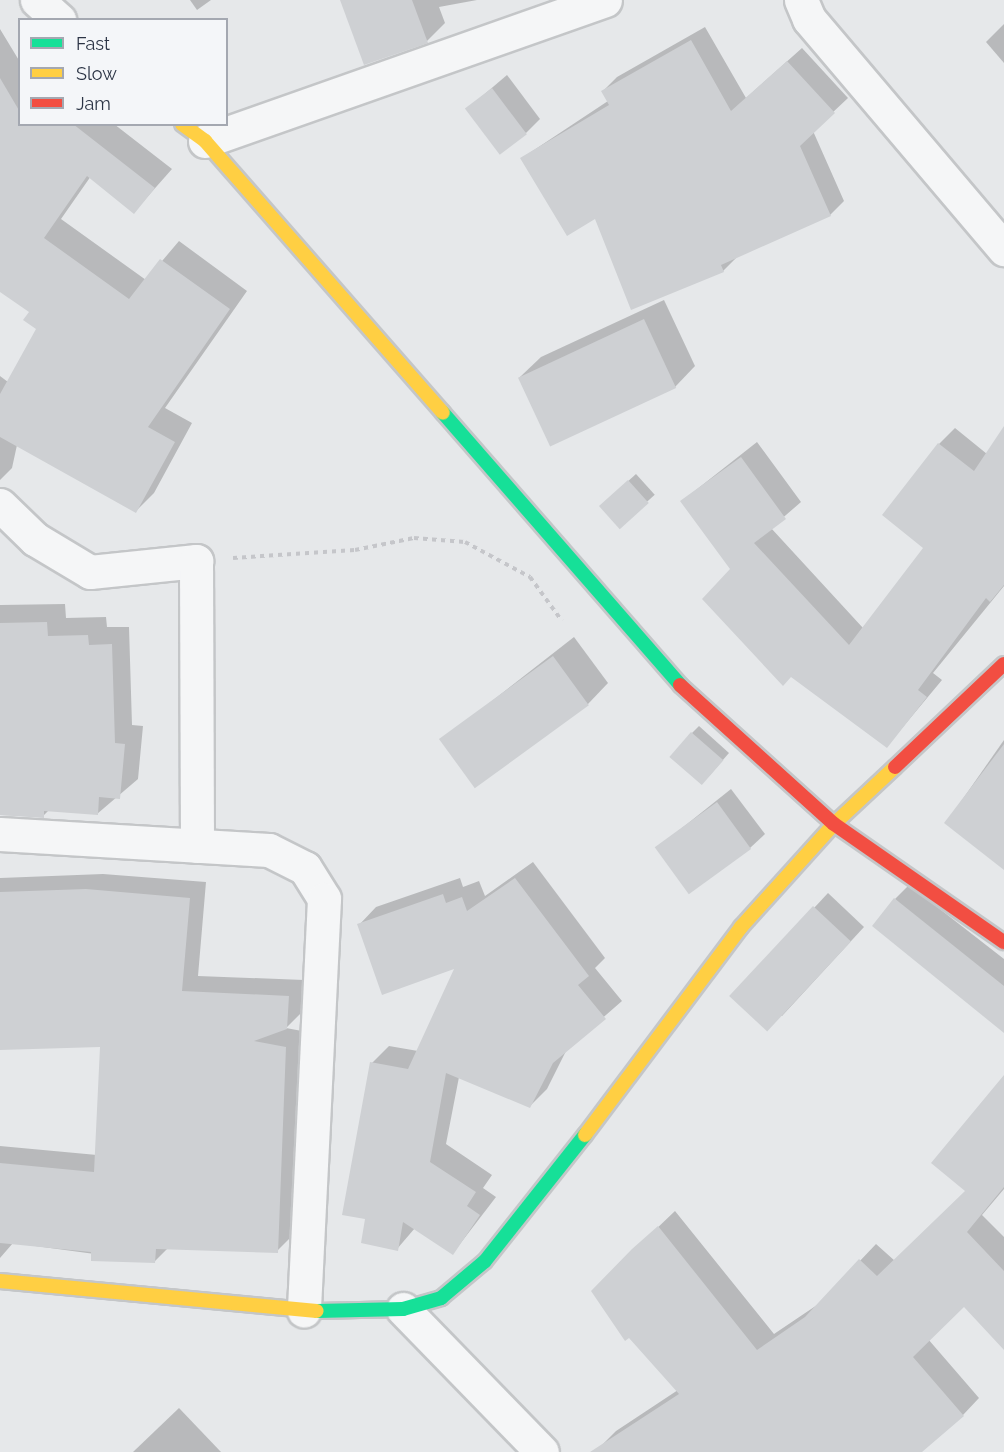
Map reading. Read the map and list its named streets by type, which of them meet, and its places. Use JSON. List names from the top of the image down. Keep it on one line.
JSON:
{"legend":["Fast","Slow","Jam"]}
